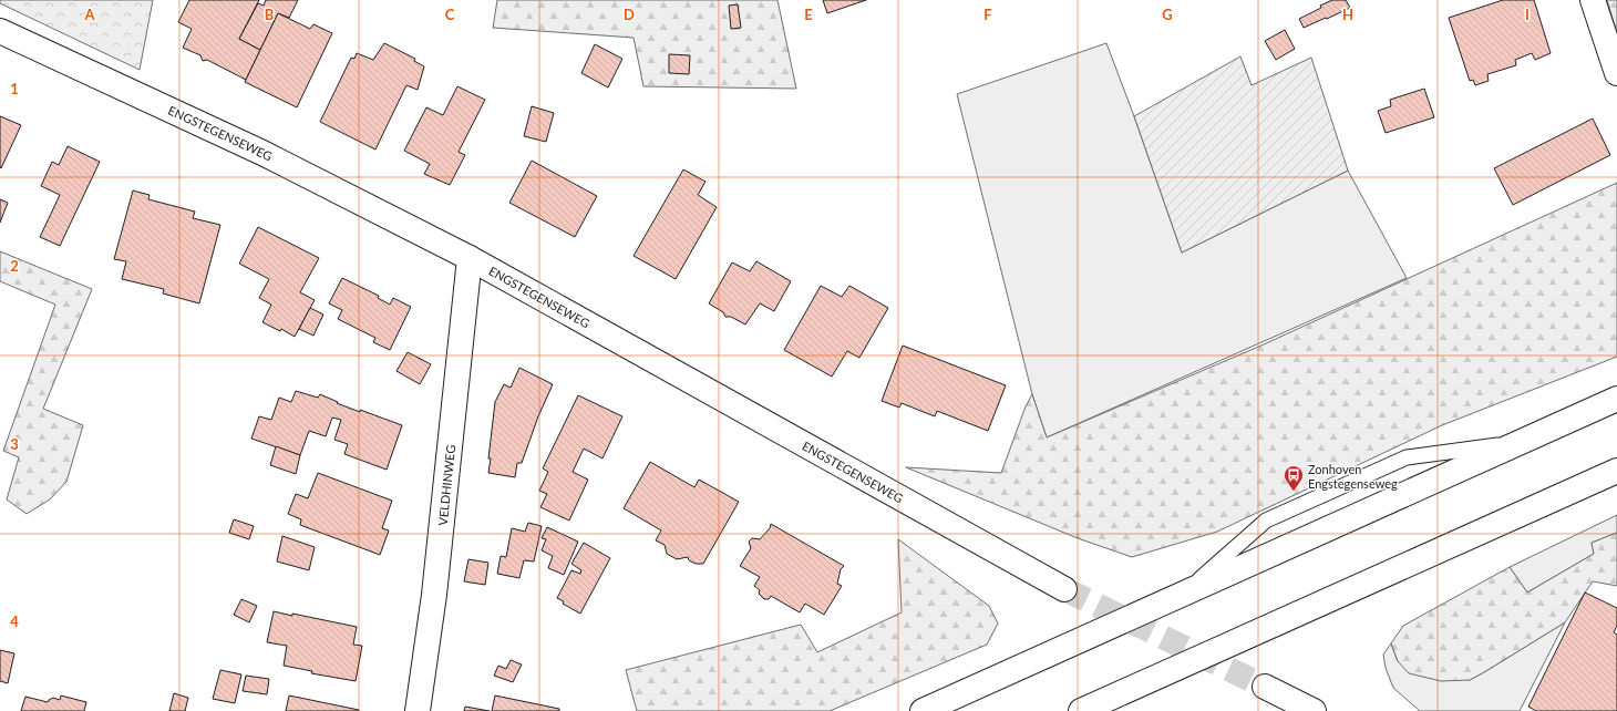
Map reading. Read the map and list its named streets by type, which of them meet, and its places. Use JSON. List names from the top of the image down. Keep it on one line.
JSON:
{"streets":{"main road":["ENGSTEGENSEWEG","VELDHINWEG"]},"crossings":[["ENGSTEGENSEWEG","VELDHINWEG"]],"places":{"bus stop":["Zonhoven Engstegenseweg"]},"grid":{"columns":["A","B","C","D","E","F","G","H","I"],"rows":["1","2","3","4"]}}
